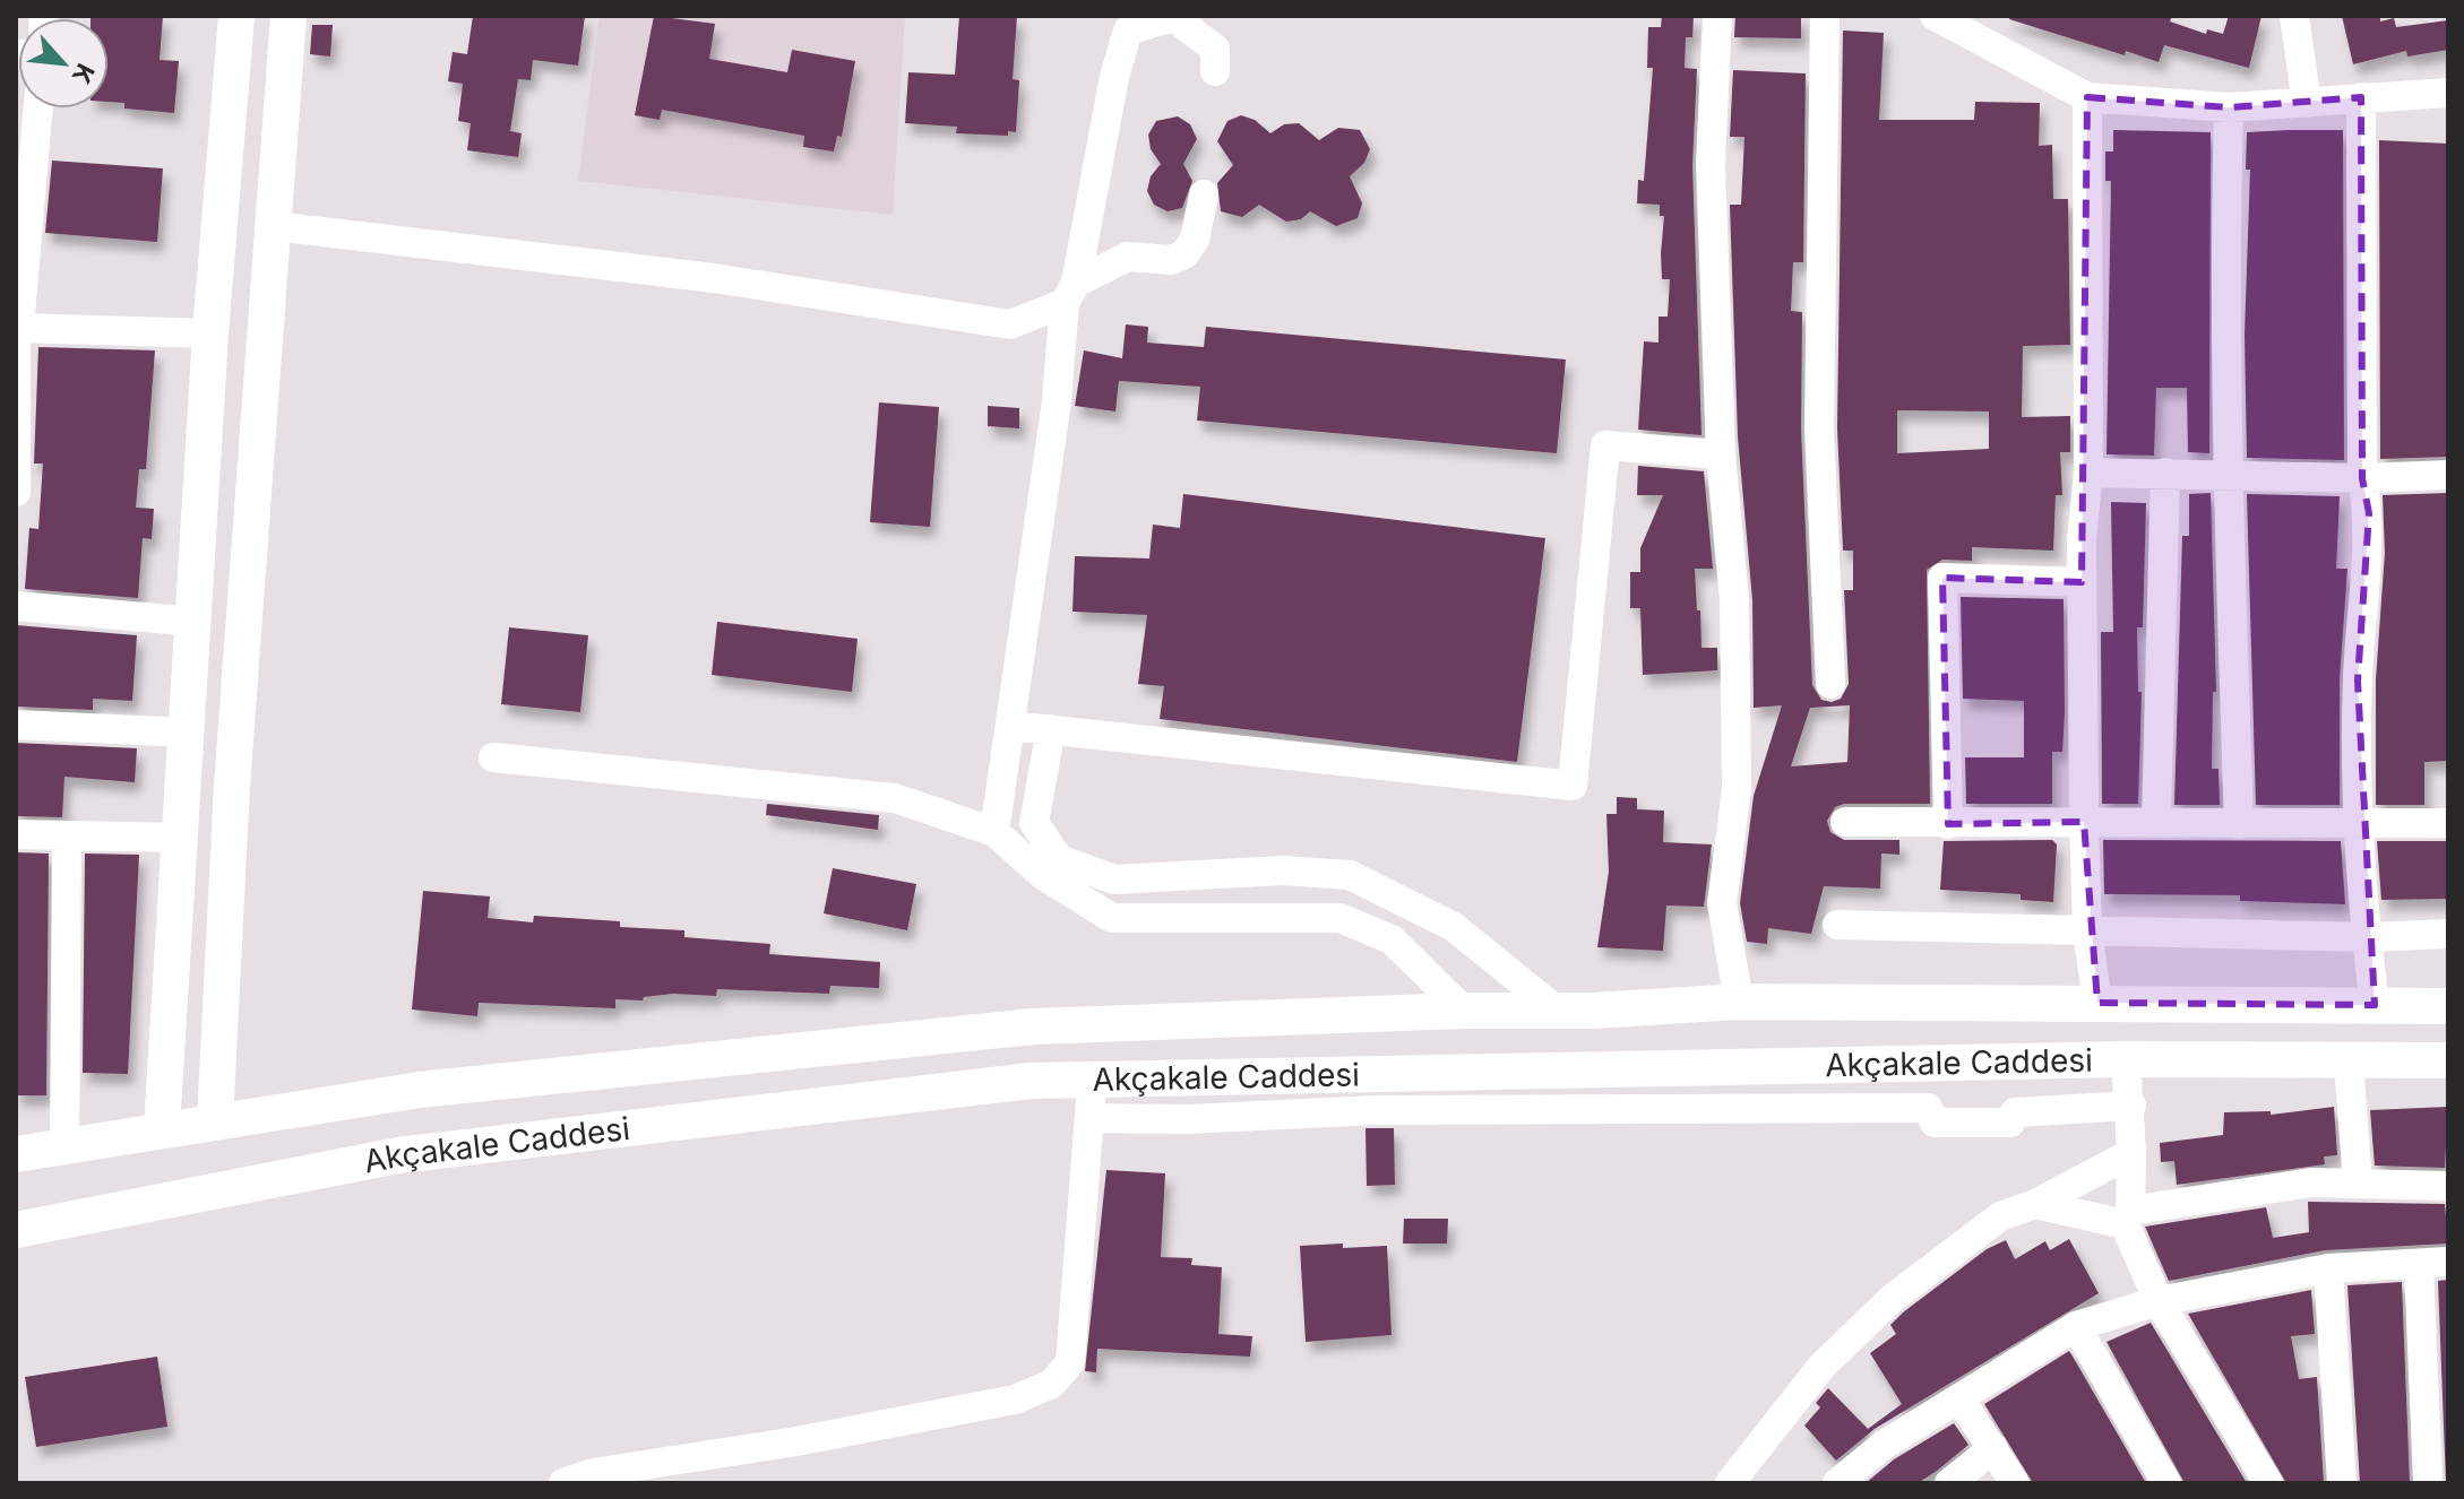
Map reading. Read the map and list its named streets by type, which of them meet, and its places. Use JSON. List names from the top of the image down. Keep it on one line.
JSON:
{"streets":{"main road":["Akçakale Caddesi"]},"north":"bottom right"}
